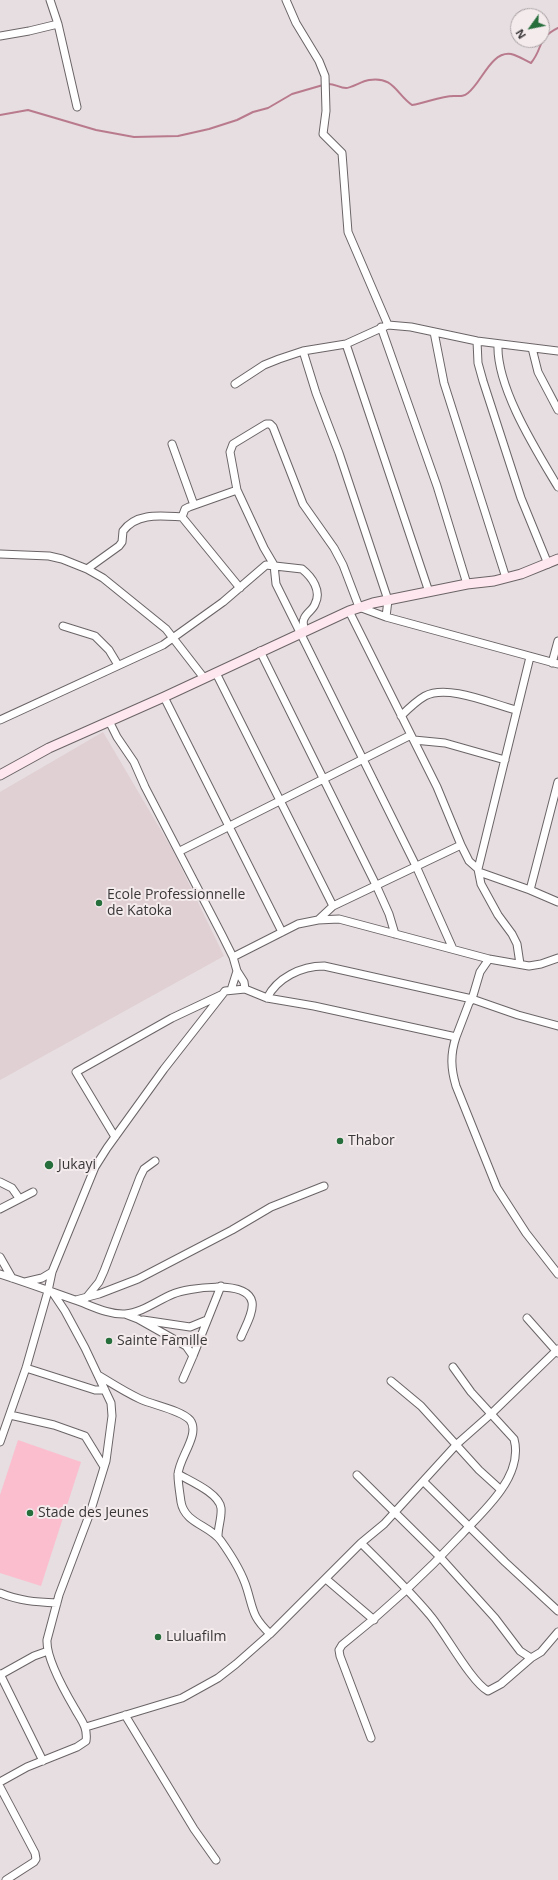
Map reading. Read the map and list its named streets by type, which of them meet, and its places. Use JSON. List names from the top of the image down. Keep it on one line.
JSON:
{"places":["Ecole Professionnelle de Katoka","Thabor","Jukayi","Sainte Famille","Stade des Jeunes","Luluafilm"],"north":"bottom left"}
